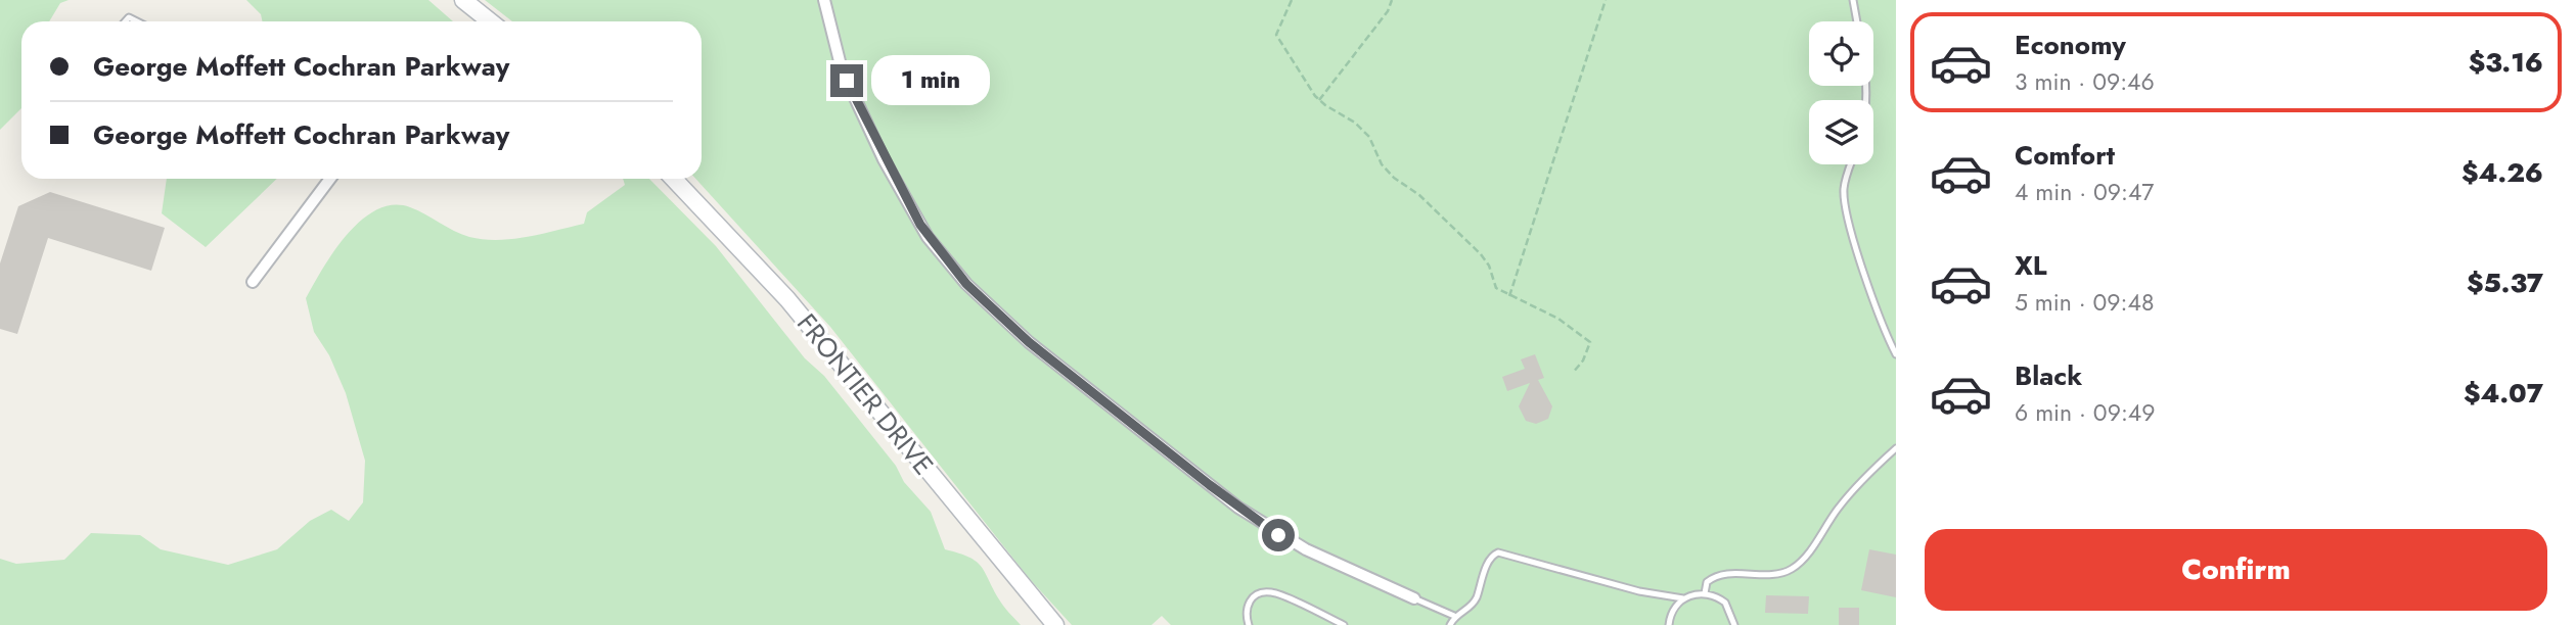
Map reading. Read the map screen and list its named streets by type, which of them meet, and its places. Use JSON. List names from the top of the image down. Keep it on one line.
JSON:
{"streets":{"street":["FRONTIER DRIVE"]},"page":{"list":[{"name":"Economy","note":"3 min · 09:46","value":"$3.16"},{"name":"Comfort","note":"4 min · 09:47","value":"$4.26"},{"name":"XL","note":"5 min · 09:48","value":"$5.37"},{"name":"Black","note":"6 min · 09:49","value":"$4.07"}],"banner":["George Moffett Cochran Parkway","George Moffett Cochran Parkway"],"bubble":"1 min","buttons":"Confirm"}}
